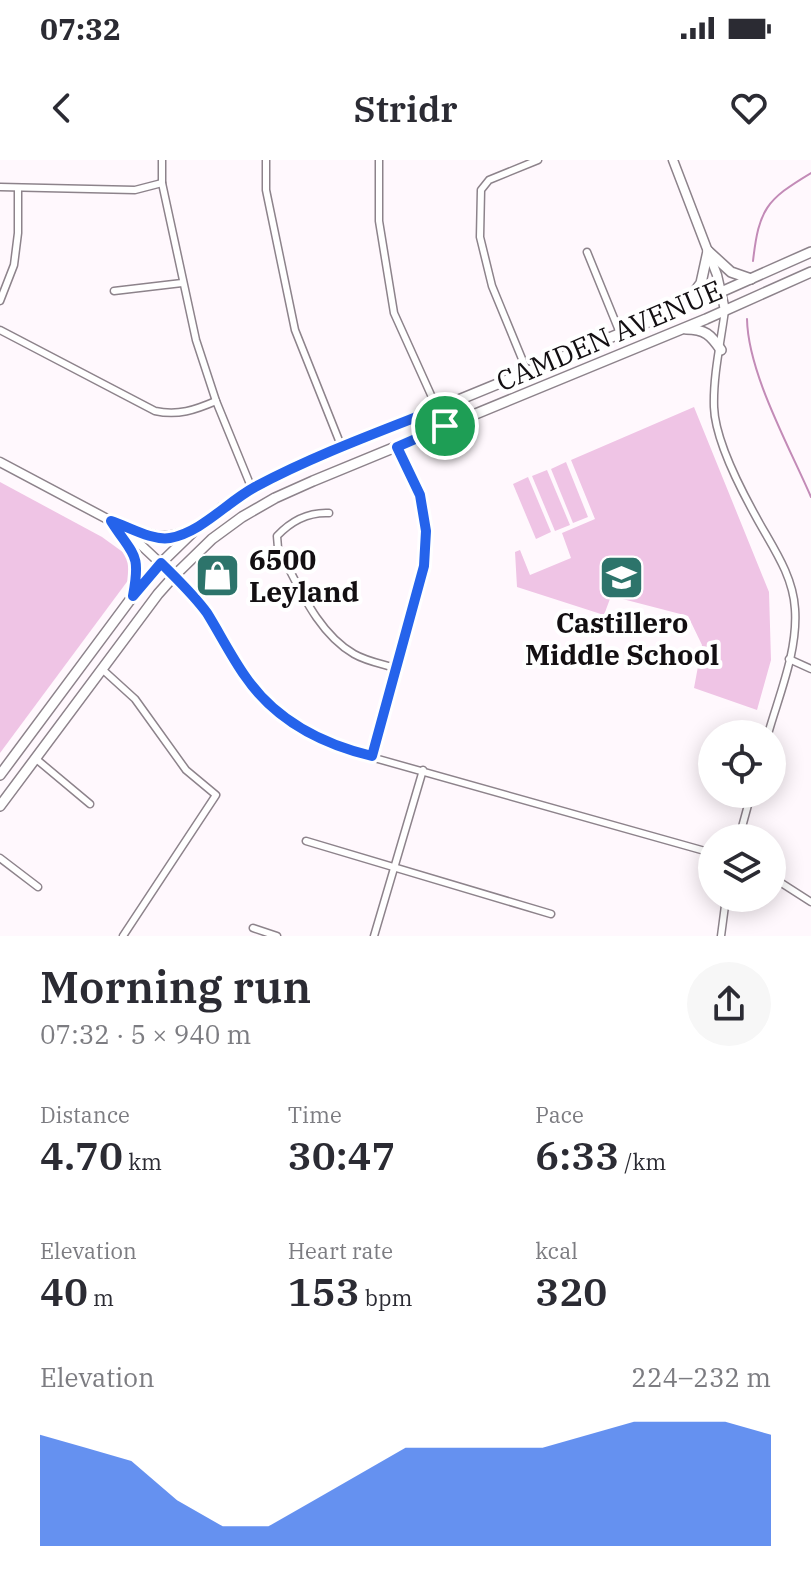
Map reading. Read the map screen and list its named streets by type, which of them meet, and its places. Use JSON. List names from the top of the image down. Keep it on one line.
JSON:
{"streets":{"main road":["CAMDEN AVENUE"]},"places":{"shop":["6500 Leyland"],"school or university":["Castillero Middle School"]},"page":{"status":"07:32","header":"Stridr","heading":["Morning run","07:32 · 5 × 940 m"],"stats":[["Distance","4.70 km"],["Time","30:47"],["Pace","6:33 /km"],["Elevation","40 m"],["Heart rate","153 bpm"],["kcal","320"]],"chart":["Elevation","224–232 m"]}}
